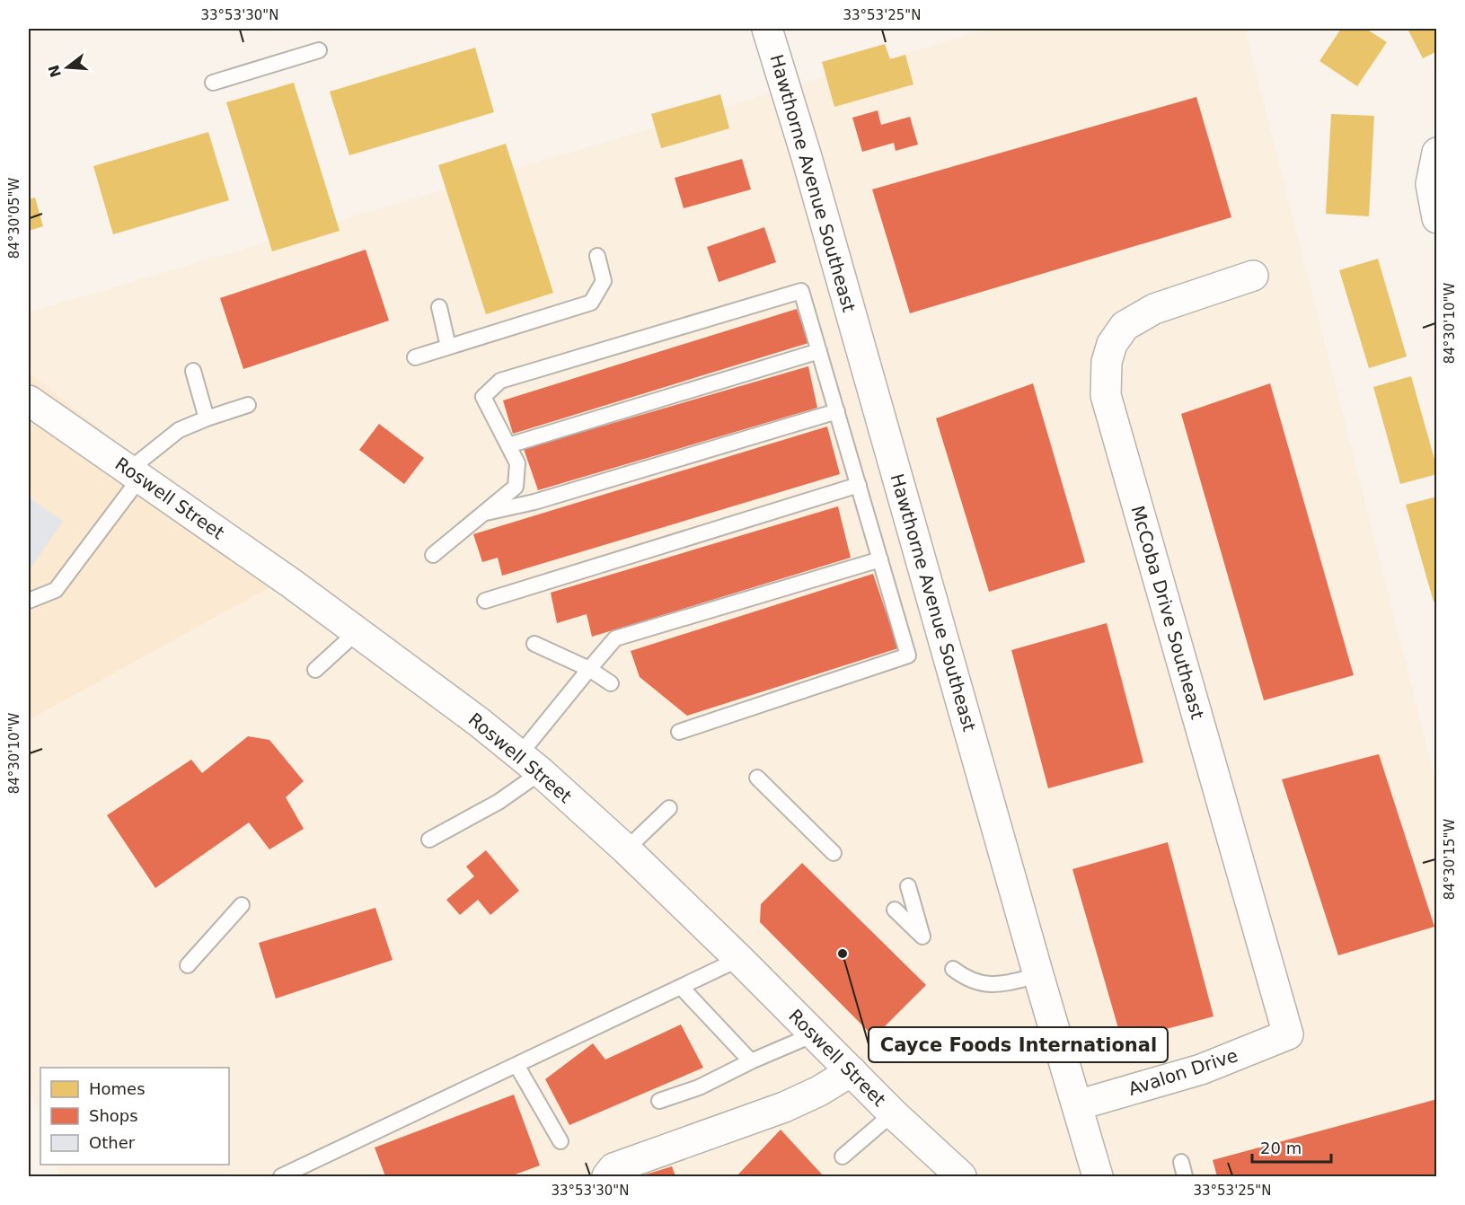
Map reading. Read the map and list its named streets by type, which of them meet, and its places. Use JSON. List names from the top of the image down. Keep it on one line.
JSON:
{"streets":{"street":["Hawthorne Avenue Southeast","Roswell Street","McCoba Drive Southeast","Avalon Drive"]},"crossings":[["Hawthorne Avenue Southeast","Avalon Drive"],["McCoba Drive Southeast","Avalon Drive"]],"places":["Cayce Foods International"],"legend":["Homes","Shops","Other"],"scale_bar":"20 m","north":"left","coordinates":["33°53'30\"N","33°53'25\"N","84°30'05\"W","84°30'10\"W","84°30'15\"W"]}
